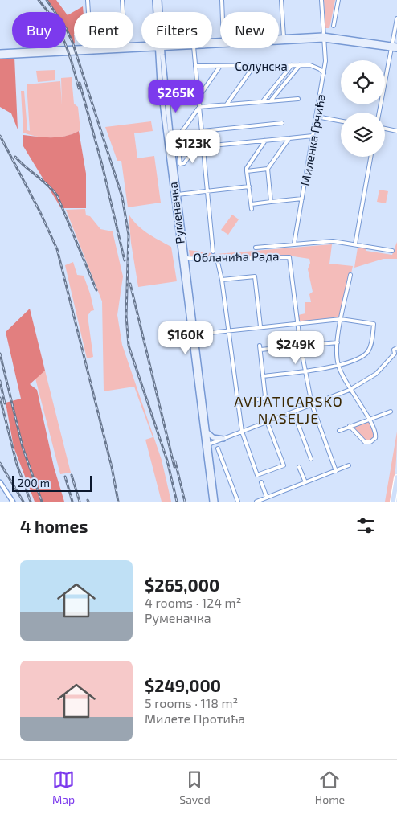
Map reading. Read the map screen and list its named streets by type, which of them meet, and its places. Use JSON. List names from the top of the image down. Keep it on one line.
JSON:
{"streets":{"main road":["Руменачка"],"street":["Солунска","Миленка Грчића","Облачића Рада"]},"crossings":[["Солунска","Миленка Грчића"],["Миленка Грчића","Облачића Рада"],["Руменачка","Облачића Рада"]],"districts":["AVIJATICARSKO NASELJE"],"scale_bar":"200 m","page":{"chip":["Buy","Rent","Filters","New"],"price":["$265K","$123K","$160K","$249K"],"scale":"200 m","heading":"4 homes","list":[{"name":"$265,000","note":"4 rooms · 124 m² · Руменачка"},{"name":"$249,000","note":"5 rooms · 118 m² · Милете Протића"}],"tabs":["Map","Saved","Home"]}}
